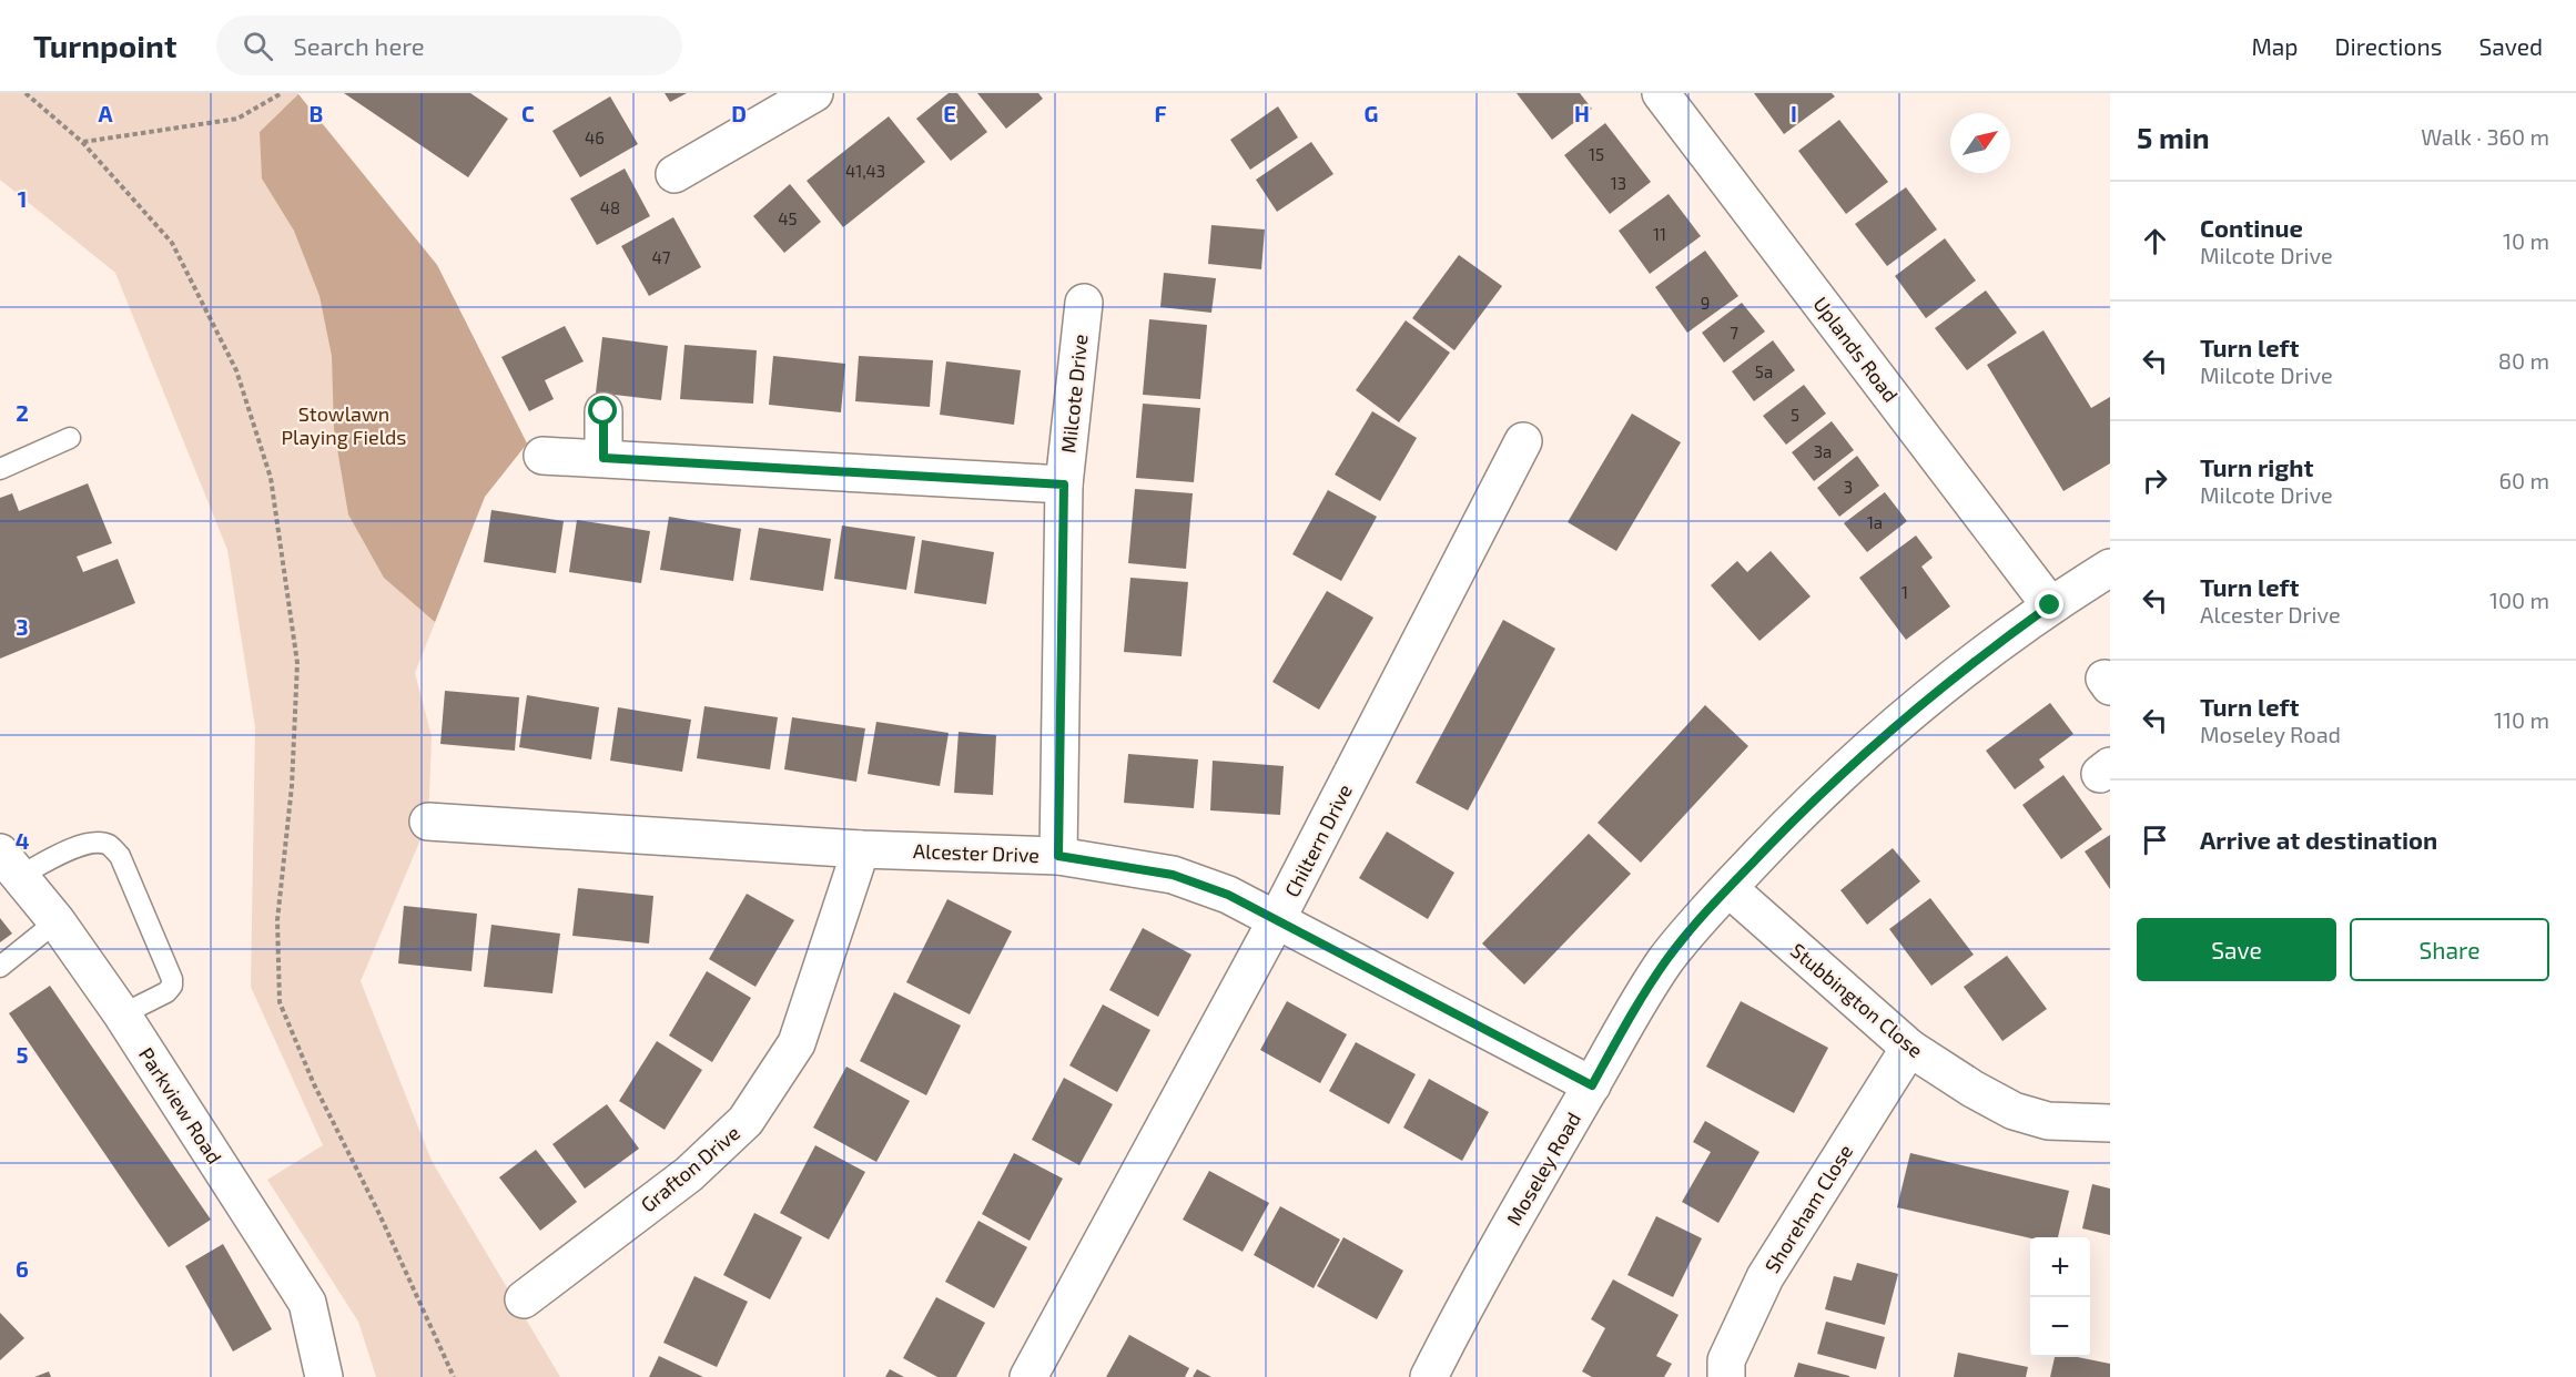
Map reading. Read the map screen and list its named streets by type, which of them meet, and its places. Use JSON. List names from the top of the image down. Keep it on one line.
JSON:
{"streets":{"street":["Uplands Road","Milcote Drive","Chiltern Drive","Alcester Drive","Stubbington Close","Parkview Road","Grafton Drive","Moseley Road","Shoreham Close"]},"crossings":[["Uplands Road","Moseley Road"],["Milcote Drive","Alcester Drive"],["Chiltern Drive","Alcester Drive"],["Alcester Drive","Grafton Drive"],["Alcester Drive","Moseley Road"],["Stubbington Close","Moseley Road"],["Stubbington Close","Shoreham Close"]],"parks":["Stowlawn Playing Fields"],"house_numbers":["46","15","41,43","13","48","45","11","47","9","7","5a","5","3a","3","1a","1"],"north":"top right","page":{"header":"Turnpoint","search":"Search here","nav":["Map","Directions","Saved"],"heading":["5 min","Walk · 360 m"],"list":[["Continue","Milcote Drive","10 m"],["Turn left","Milcote Drive","80 m"],["Turn right","Milcote Drive","60 m"],["Turn left","Alcester Drive","100 m"],["Turn left","Moseley Road","110 m"],"Arrive at destination"],"buttons":["Save","Share"],"map_buttons":["+","−"]},"grid":{"columns":["A","B","C","D","E","F","G","H","I"],"rows":["1","2","3","4","5","6"]}}
